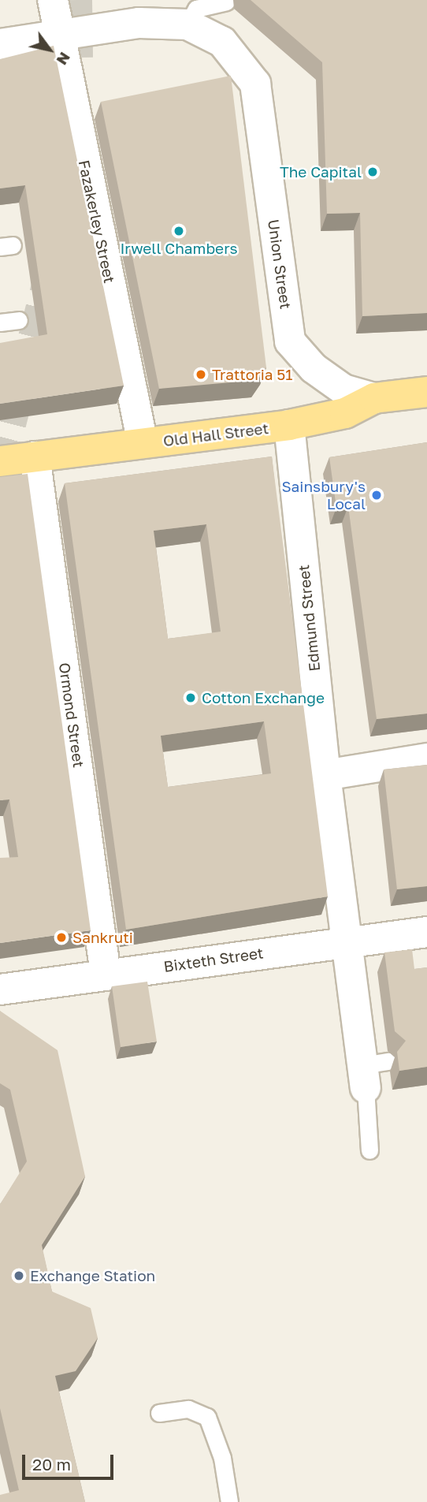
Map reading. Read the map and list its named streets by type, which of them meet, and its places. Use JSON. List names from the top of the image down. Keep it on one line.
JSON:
{"streets":{"main road":["Old Hall Street"],"street":["Fazakerley Street","Union Street","Edmund Street","Ormond Street","Bixteth Street"]},"crossings":[["Fazakerley Street","Old Hall Street"],["Union Street","Old Hall Street"],["Old Hall Street","Edmund Street"],["Old Hall Street","Ormond Street"],["Edmund Street","Bixteth Street"],["Ormond Street","Bixteth Street"]],"places":["The Capital","Irwell Chambers","Trattoria 51","Sainsbury's Local","Cotton Exchange","Sankruti","Exchange Station"],"scale_bar":"20 m","north":"bottom right"}
